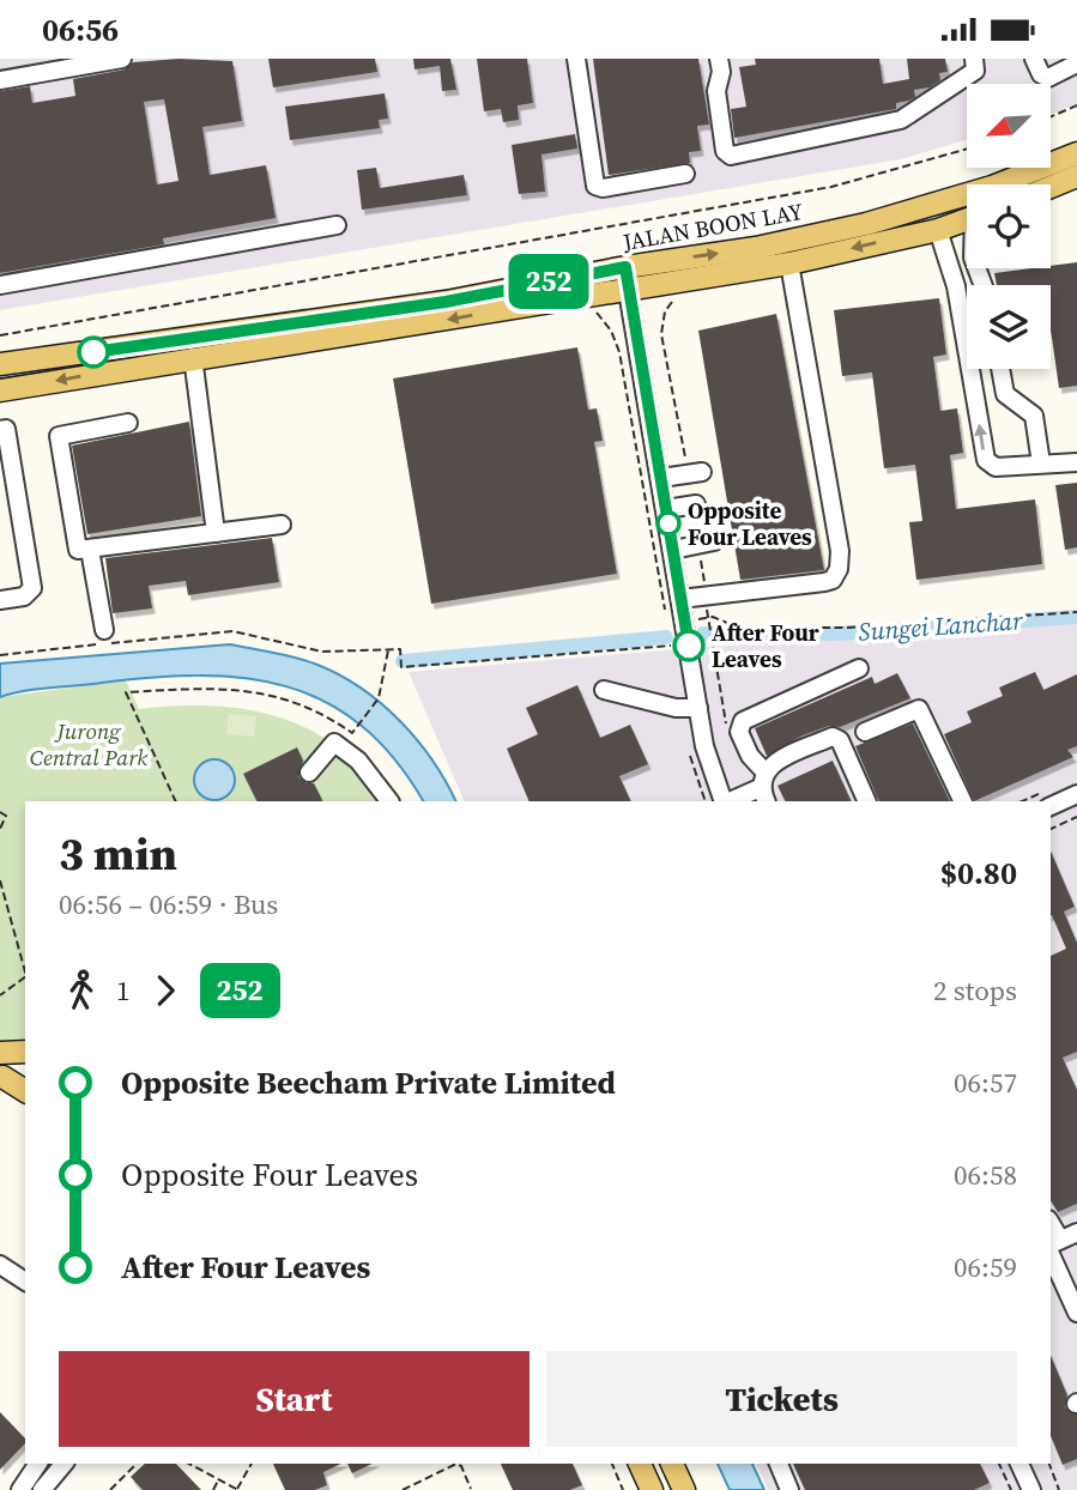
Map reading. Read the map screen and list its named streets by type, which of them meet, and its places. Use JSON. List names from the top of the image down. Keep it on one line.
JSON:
{"streets":{"main road":["JALAN BOON LAY"]},"water":["Sungei Lanchar"],"parks":["Jurong Central Park"],"places":["Opposite Four Leaves","After Four Leaves"],"lines":["bus line 252"],"north":"bottom left","page":{"status":"06:56","on_map":"252","heading":["3 min","06:56 – 06:59 · Bus","$0.80"],"legs":["1","252","2 stops"],"list":[{"name":"Opposite Beecham Private Limited","value":"06:57"},{"name":"Opposite Four Leaves","value":"06:58"},{"name":"After Four Leaves","value":"06:59"}],"buttons":["Start","Tickets"]}}
